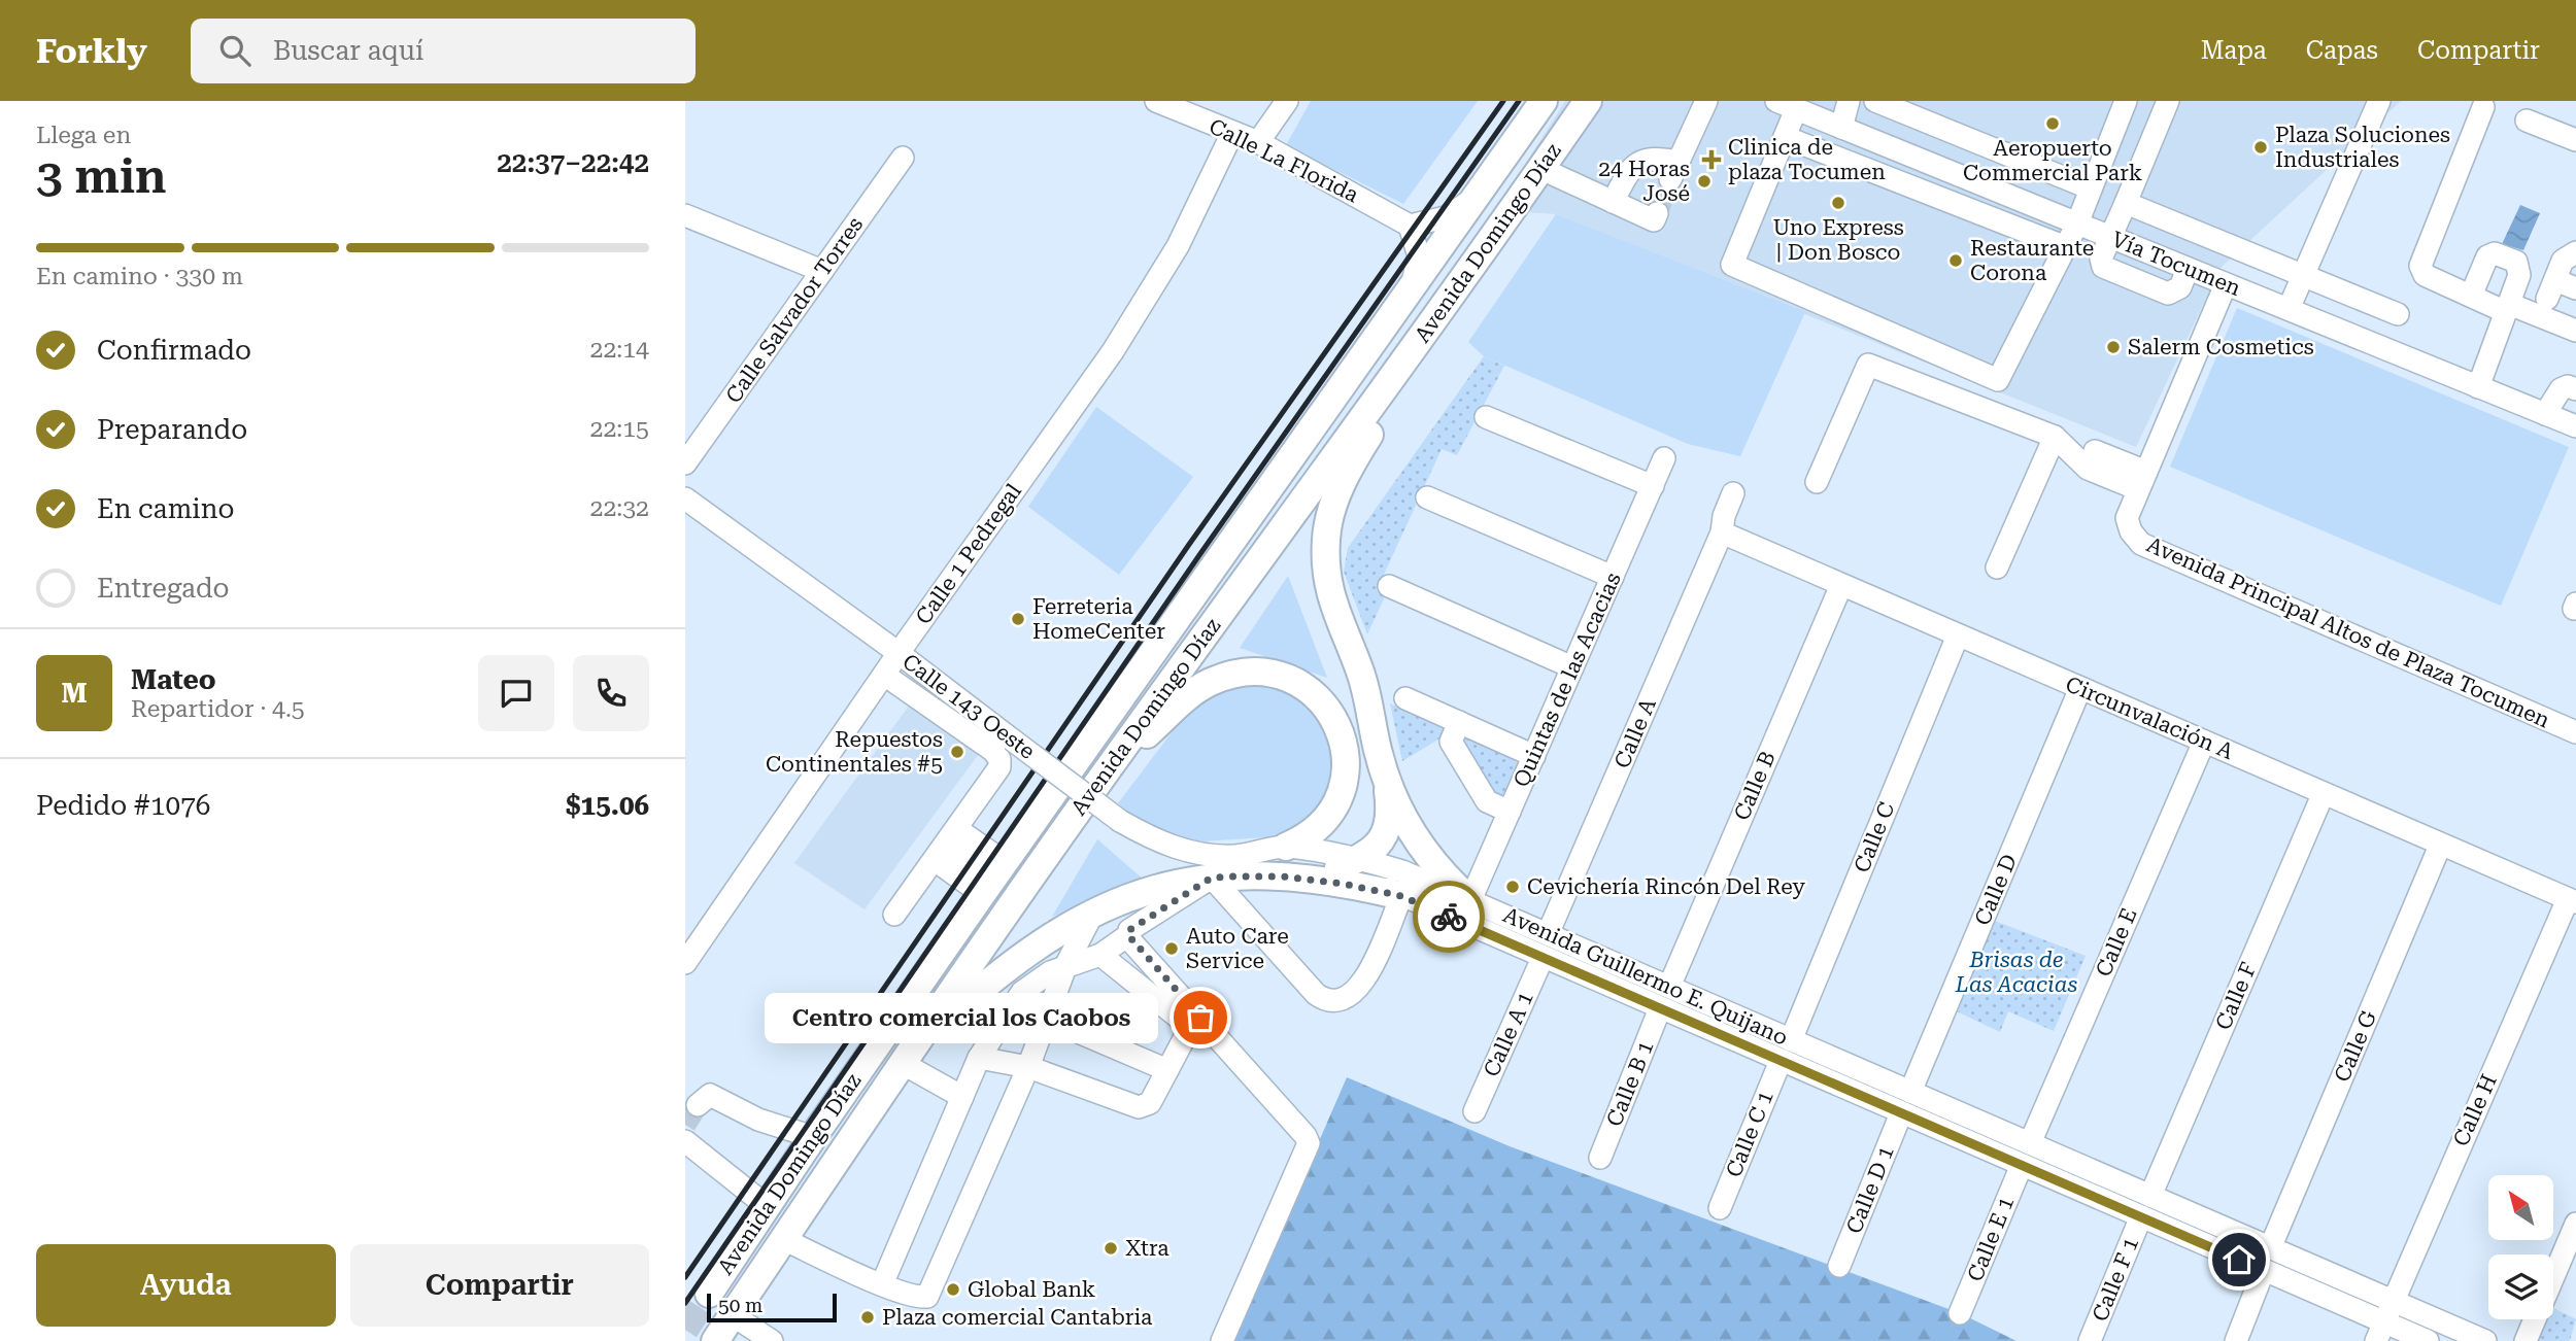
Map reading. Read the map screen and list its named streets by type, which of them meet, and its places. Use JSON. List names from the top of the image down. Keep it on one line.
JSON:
{"streets":{"main road":["Avenida Domingo Díaz"],"street":["Calle La Florida","Vía Tocumen","Calle Salvador Torres","Calle 1 Pedregal","Avenida Principal Altos de Plaza Tocumen","Quintas de las Acacias","Calle 143 Oeste","Circunvalación A","Calle A","Calle B","Calle C","Calle D","Calle E","Avenida Guillermo E. Quijano","Calle F","Calle A 1","Calle G","Calle B 1","Calle H","Calle C 1","Calle D 1","Calle E 1","Calle F 1"]},"crossings":[["Calle La Florida","Calle 1 Pedregal"],["Vía Tocumen","Avenida Principal Altos de Plaza Tocumen"],["Calle 1 Pedregal","Calle 143 Oeste"],["Quintas de las Acacias","Avenida Guillermo E. Quijano"],["Calle 143 Oeste","Avenida Guillermo E. Quijano"],["Circunvalación A","Calle A"],["Circunvalación A","Calle B"],["Circunvalación A","Calle C"],["Circunvalación A","Calle D"],["Circunvalación A","Calle E"],["Circunvalación A","Calle F"],["Circunvalación A","Calle G"],["Circunvalación A","Calle H"],["Calle A","Avenida Guillermo E. Quijano"],["Calle B","Avenida Guillermo E. Quijano"],["Calle C","Avenida Guillermo E. Quijano"],["Calle D","Avenida Guillermo E. Quijano"],["Calle E","Avenida Guillermo E. Quijano"],["Avenida Guillermo E. Quijano","Calle F"],["Avenida Guillermo E. Quijano","Calle A 1"],["Avenida Guillermo E. Quijano","Calle G"],["Avenida Guillermo E. Quijano","Calle B 1"],["Avenida Guillermo E. Quijano","Calle H"],["Avenida Guillermo E. Quijano","Calle C 1"],["Avenida Guillermo E. Quijano","Calle D 1"],["Avenida Guillermo E. Quijano","Calle E 1"],["Avenida Guillermo E. Quijano","Calle F 1"]],"parks":["Brisas de Las Acacias"],"places":{"other":["Aeropuerto Commercial Park","Plaza Soluciones Industriales","24 Horas José","Uno Express | Don Bosco","Restaurante Corona","Salerm Cosmetics","Ferreteria HomeCenter","Repuestos Continentales #5","Cevichería Rincón Del Rey","Auto Care Service","Centro comercial los Caobos","Xtra","Global Bank","Plaza comercial Cantabria"],"health":["Clinica de plaza Tocumen"]},"scale_bar":"50 m","north":"top left","page":{"header":"Forkly","search":"Buscar aquí","nav":["Mapa","Capas","Compartir"],"heading":["3 min","Llega en","22:37–22:42"],"panel":["Mateo","Repartidor · 4.5","Pedido #1076","$15.06"],"bar":"En camino · 330 m","list":[["Confirmado","22:14"],["Preparando","22:15"],["En camino","22:32"],"Entregado"],"round":"M","bubble":"Centro comercial los Caobos","buttons":["Ayuda","Compartir"],"scale":"50 m"}}
